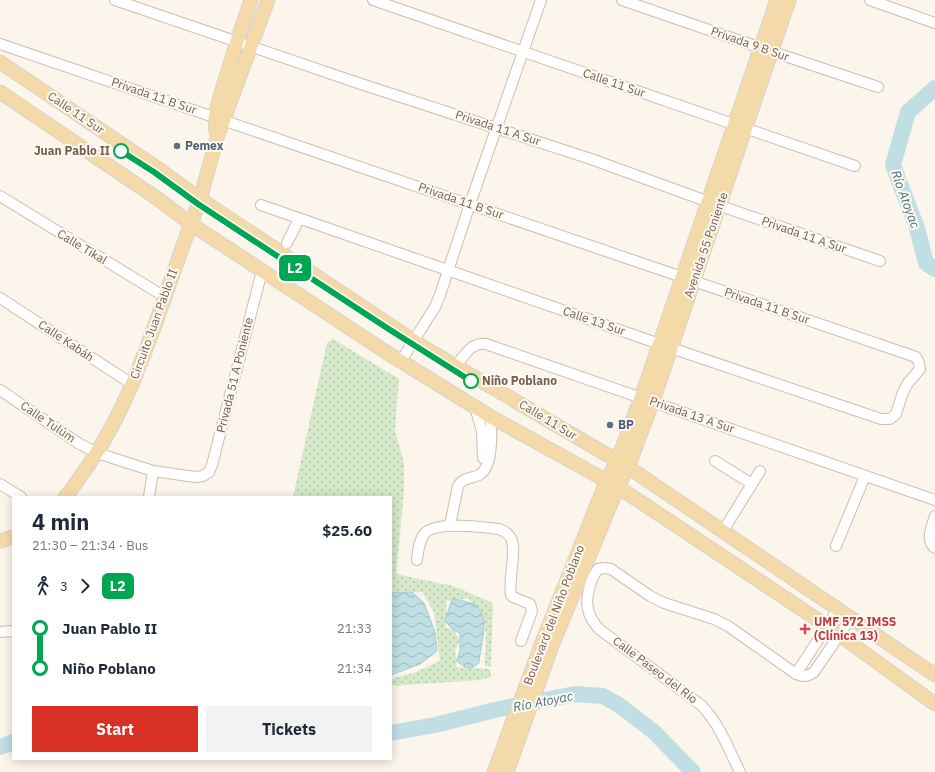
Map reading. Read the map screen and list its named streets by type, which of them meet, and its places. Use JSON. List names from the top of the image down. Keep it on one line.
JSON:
{"streets":{"main road":["Calle 11 Sur","Avenida 55 Poniente","Circuito Juan Pablo II","Boulevard del Niño Poblano"],"street":["Privada 9 B Sur","Privada 11 B Sur","Privada 11 A Sur","Calle Tikal","Calle 13 Sur","Calle Kabáh","Privada 51 A Poniente","Privada 13 A Sur","Calle Tulúm","Calle Paseo del Río"]},"crossings":[["Privada 9 B Sur","Avenida 55 Poniente"],["Calle 11 Sur","Avenida 55 Poniente"],["Calle 11 Sur","Circuito Juan Pablo II"],["Calle 11 Sur","Privada 51 A Poniente"],["Calle 11 Sur","Privada 13 A Sur"],["Calle 11 Sur","Boulevard del Niño Poblano"],["Privada 11 B Sur","Avenida 55 Poniente"],["Privada 11 B Sur","Calle 13 Sur"],["Privada 11 B Sur","Circuito Juan Pablo II"],["Privada 11 A Sur","Avenida 55 Poniente"],["Privada 11 A Sur","Circuito Juan Pablo II"],["Avenida 55 Poniente","Calle 13 Sur"],["Avenida 55 Poniente","Privada 13 A Sur"],["Avenida 55 Poniente","Boulevard del Niño Poblano"],["Calle Tikal","Circuito Juan Pablo II"],["Circuito Juan Pablo II","Calle Kabáh"],["Circuito Juan Pablo II","Calle Tulúm"],["Privada 51 A Poniente","Calle Tulúm"]],"water":["Río Atoyac"],"places":{"other":["Pemex","Juan Pablo II","Niño Poblano","BP"],"health":["UMF 572 IMSS (Clínica 13)"]},"lines":["bus line L2"],"page":{"on_map":"L2","heading":["4 min","21:30 – 21:34 · Bus","$25.60"],"legs":["3","L2"],"list":[{"name":"Juan Pablo II","value":"21:33"},{"name":"Niño Poblano","value":"21:34"}],"buttons":["Start","Tickets"]}}
